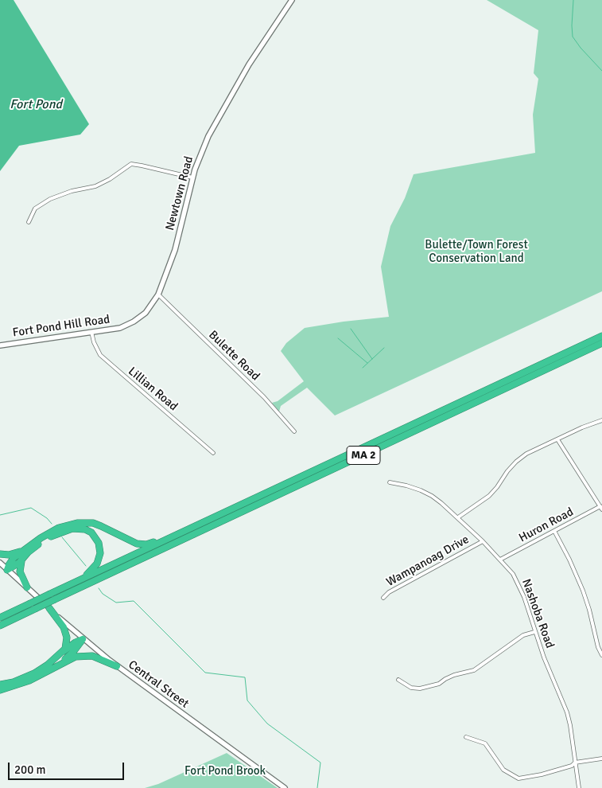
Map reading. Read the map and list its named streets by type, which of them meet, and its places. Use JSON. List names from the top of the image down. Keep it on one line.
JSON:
{"streets":{"highway":["MA 2"],"street":["Newtown Road","Fort Pond Hill Road","Bulette Road","Lillian Road","Huron Road","Wampanoag Drive","Nashoba Road","Central Street"]},"crossings":[["Newtown Road","Fort Pond Hill Road"],["Newtown Road","Bulette Road"],["Fort Pond Hill Road","Lillian Road"],["Huron Road","Nashoba Road"],["Wampanoag Drive","Nashoba Road"]],"water":["Fort Pond"],"parks":["Bulette/Town Forest Conservation Land","Fort Pond Brook"],"scale_bar":"200 m"}
